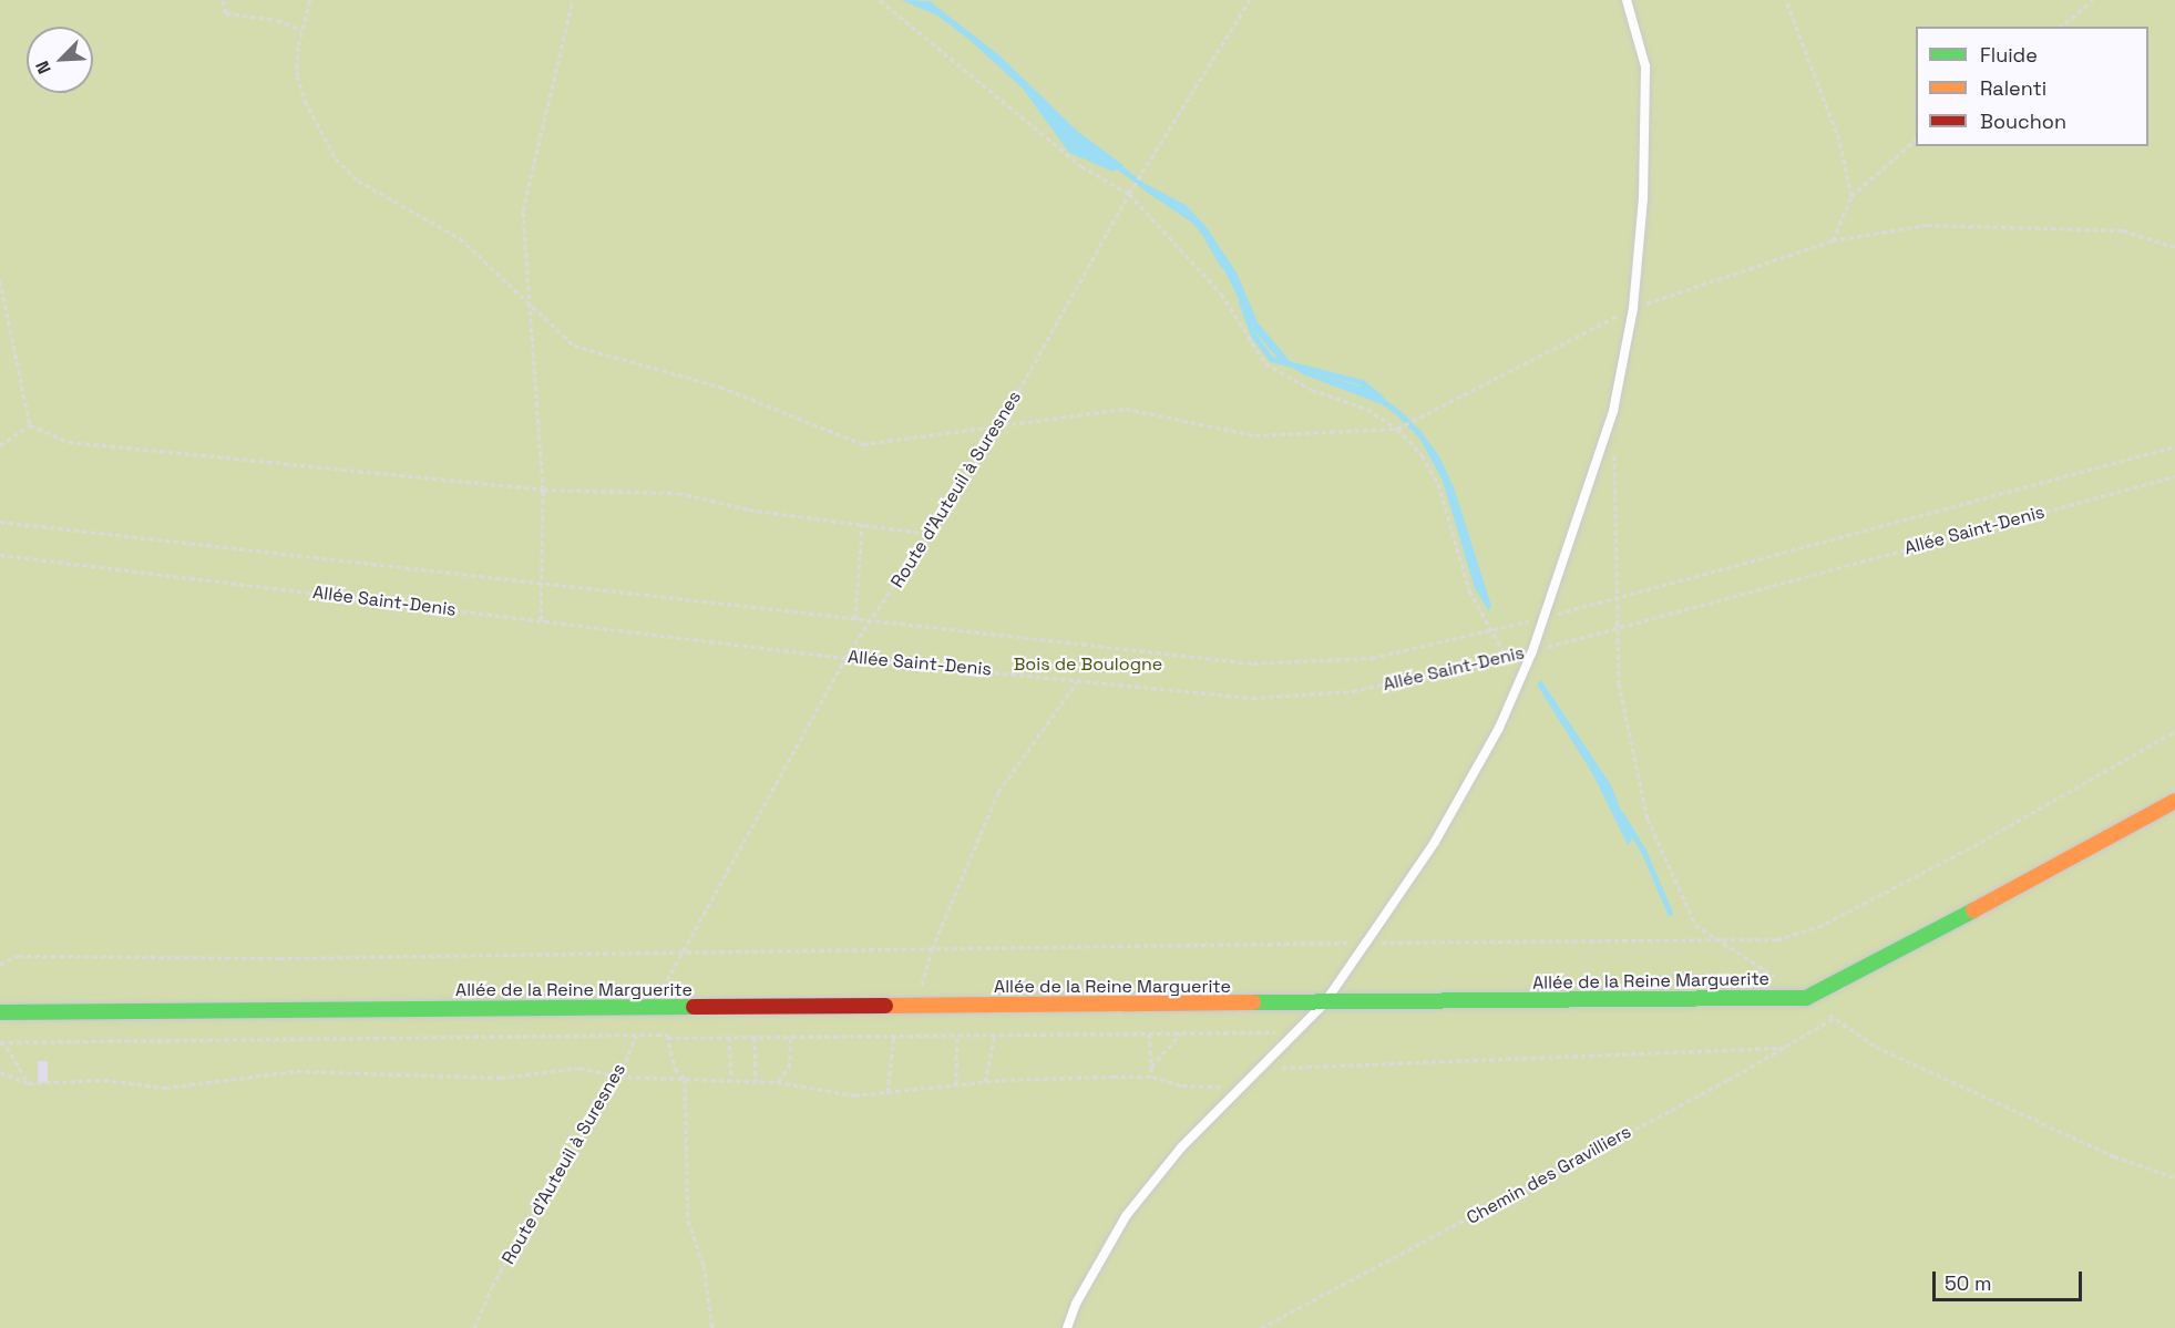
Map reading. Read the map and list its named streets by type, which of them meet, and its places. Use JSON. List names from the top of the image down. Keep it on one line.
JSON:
{"streets":{"main road":["Allée de la Reine Marguerite"],"path":["Route d'Auteuil à Suresnes","Allée Saint-Denis","Chemin des Gravilliers"]},"crossings":[["Route d'Auteuil à Suresnes","Allée Saint-Denis"]],"parks":["Bois de Boulogne"],"legend":["Fluide","Ralenti","Bouchon"],"scale_bar":"50 m","north":"bottom left"}
